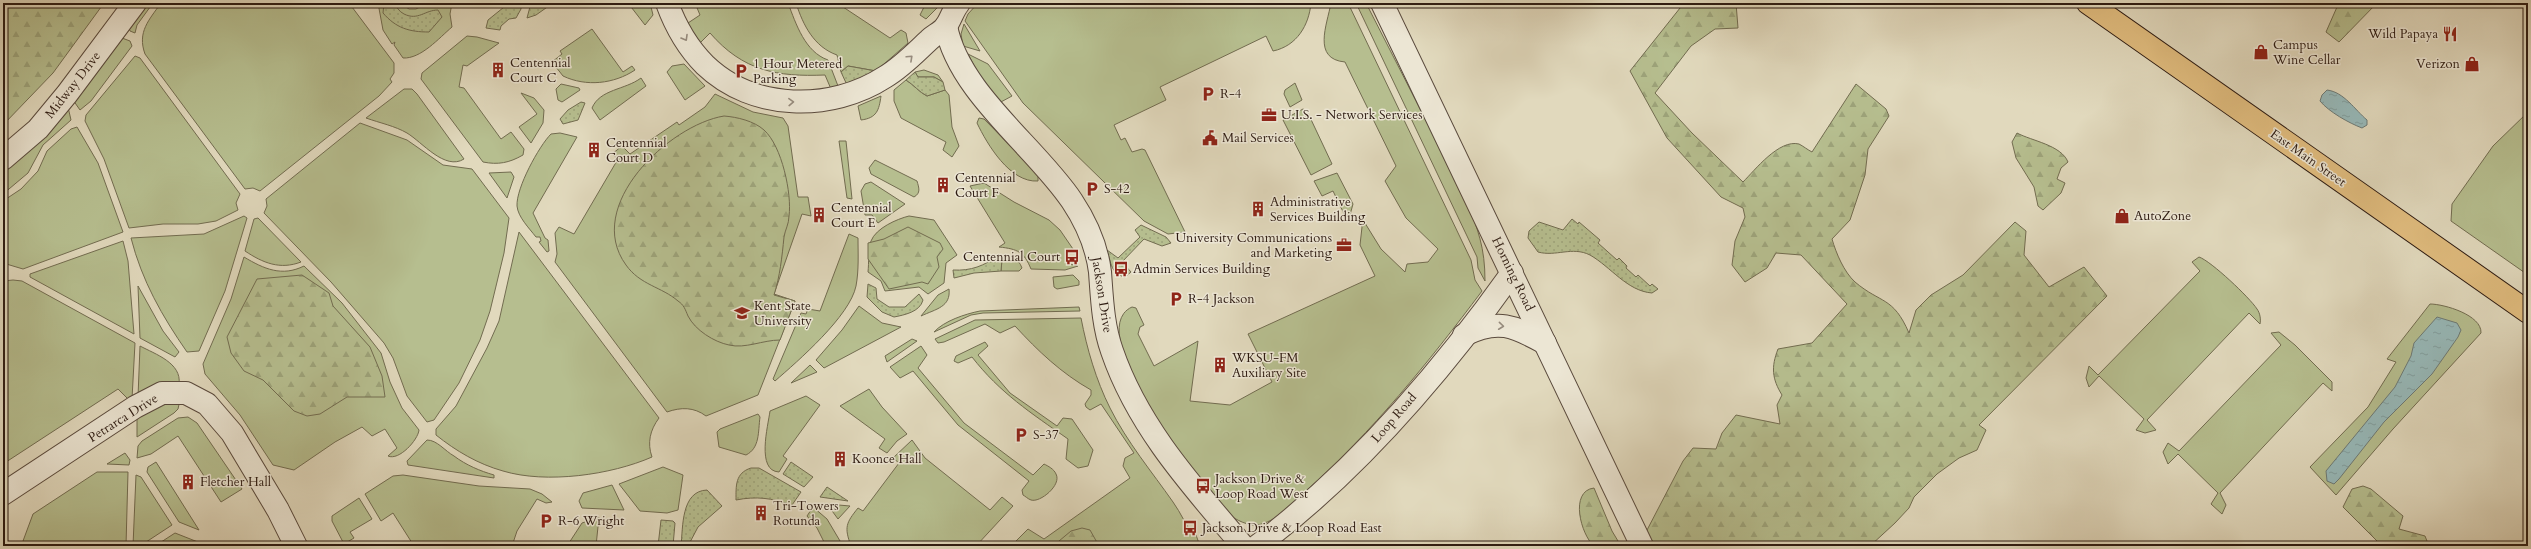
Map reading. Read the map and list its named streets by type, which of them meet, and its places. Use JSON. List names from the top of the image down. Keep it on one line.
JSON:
{"streets":{"main road":["East Main Street"],"street":["Midway Drive","Horning Road","Jackson Drive","Petrarca Drive","Loop Road"]},"crossings":[["Horning Road","Loop Road"]],"places":{"restaurant":["Wild Papaya"],"shop":["Campus Wine Cellar","Verizon","AutoZone"],"building":["Centennial Court C","Centennial Court D","Centennial Court F","Administrative Services Building","Centennial Court E","WKSU-FM Auxiliary Site","Koonce Hall","Fletcher Hall","Tri-Towers Rotunda"],"parking":["1 Hour Metered Parking","R-4","S-42","R-4 Jackson","S-37","R-6 Wright"],"office":["U.I.S. - Network Services","University Communications and Marketing"],"public building":["Mail Services"],"bus stop":["Centennial Court","Admin Services Building","Jackson Drive & Loop Road West","Jackson Drive & Loop Road East"],"school or university":["Kent State University"]}}
